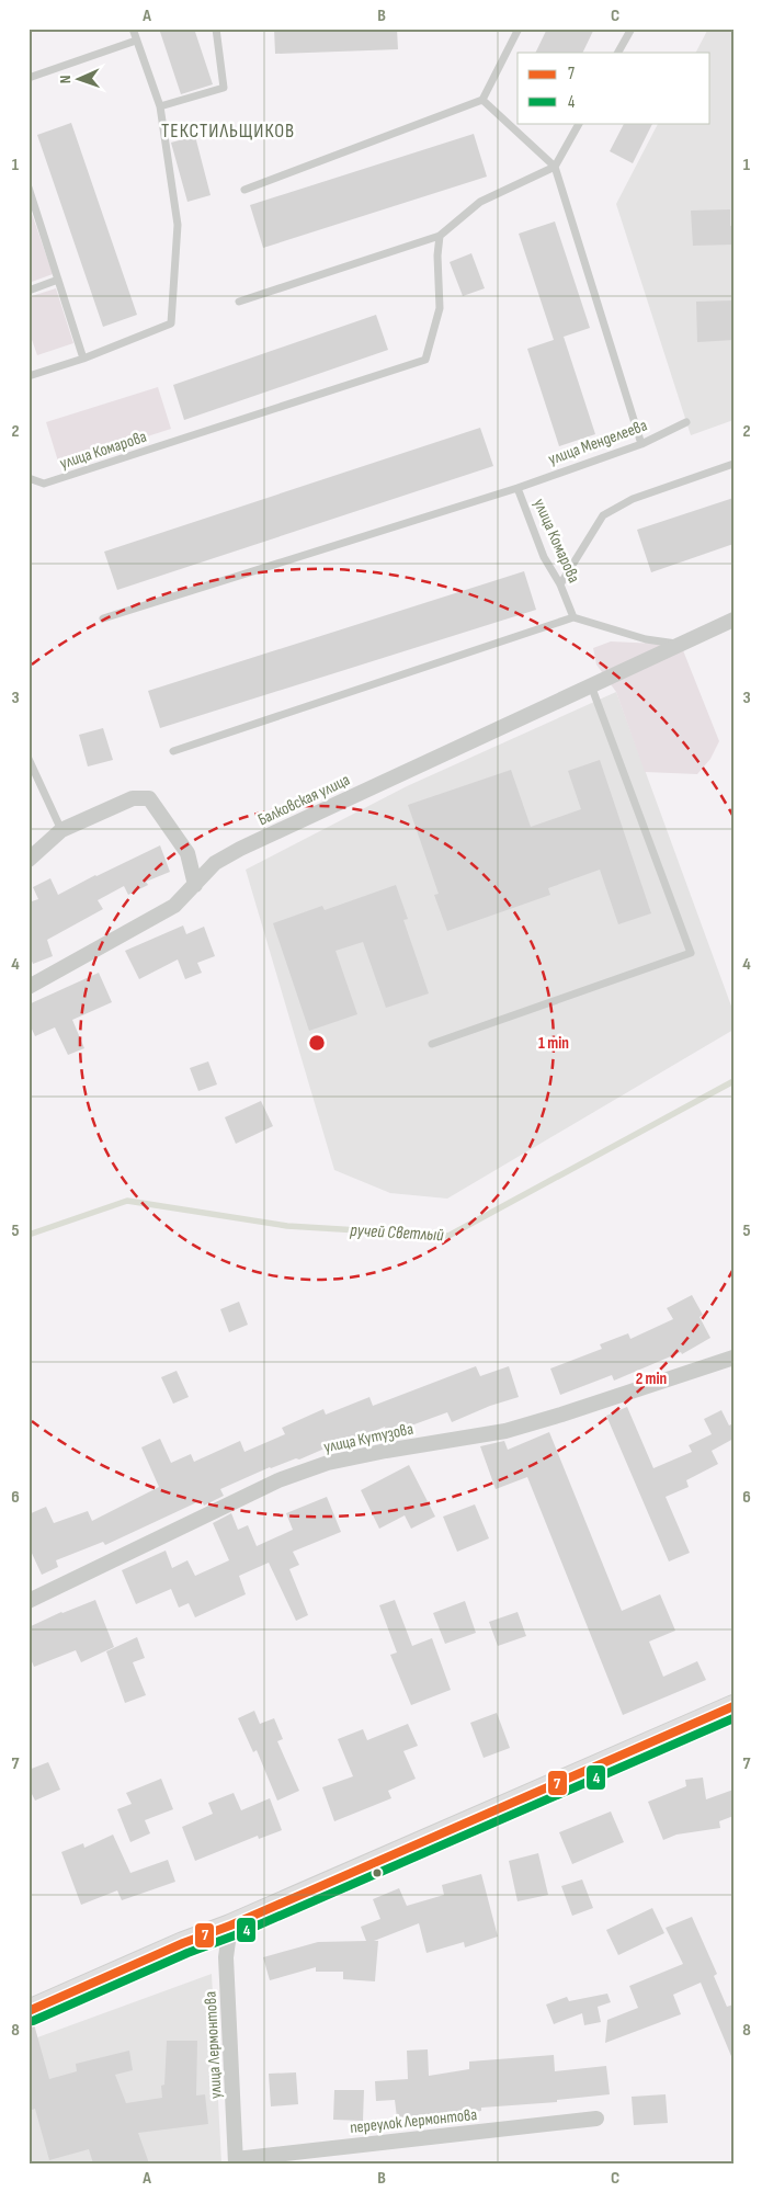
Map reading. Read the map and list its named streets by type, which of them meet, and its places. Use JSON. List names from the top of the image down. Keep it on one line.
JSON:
{"streets":{"street":["Балковская улица","улица Кутузова","улица Лермонтова","переулок Лермонтова"],"lane":["улица Менделеева","улица Комарова"]},"crossings":[["улица Менделеева","улица Комарова"],["улица Лермонтова","переулок Лермонтова"]],"districts":["ТЕКСТИЛЬЩИКОВ"],"water":["ручей Светлый"],"lines":["transit line 7","transit line 4"],"legend":["7","4"],"north":"left","grid":{"columns":["A","B","C"],"rows":["1","2","3","4","5","6","7","8"]},"rings":["1 min","2 min"]}
